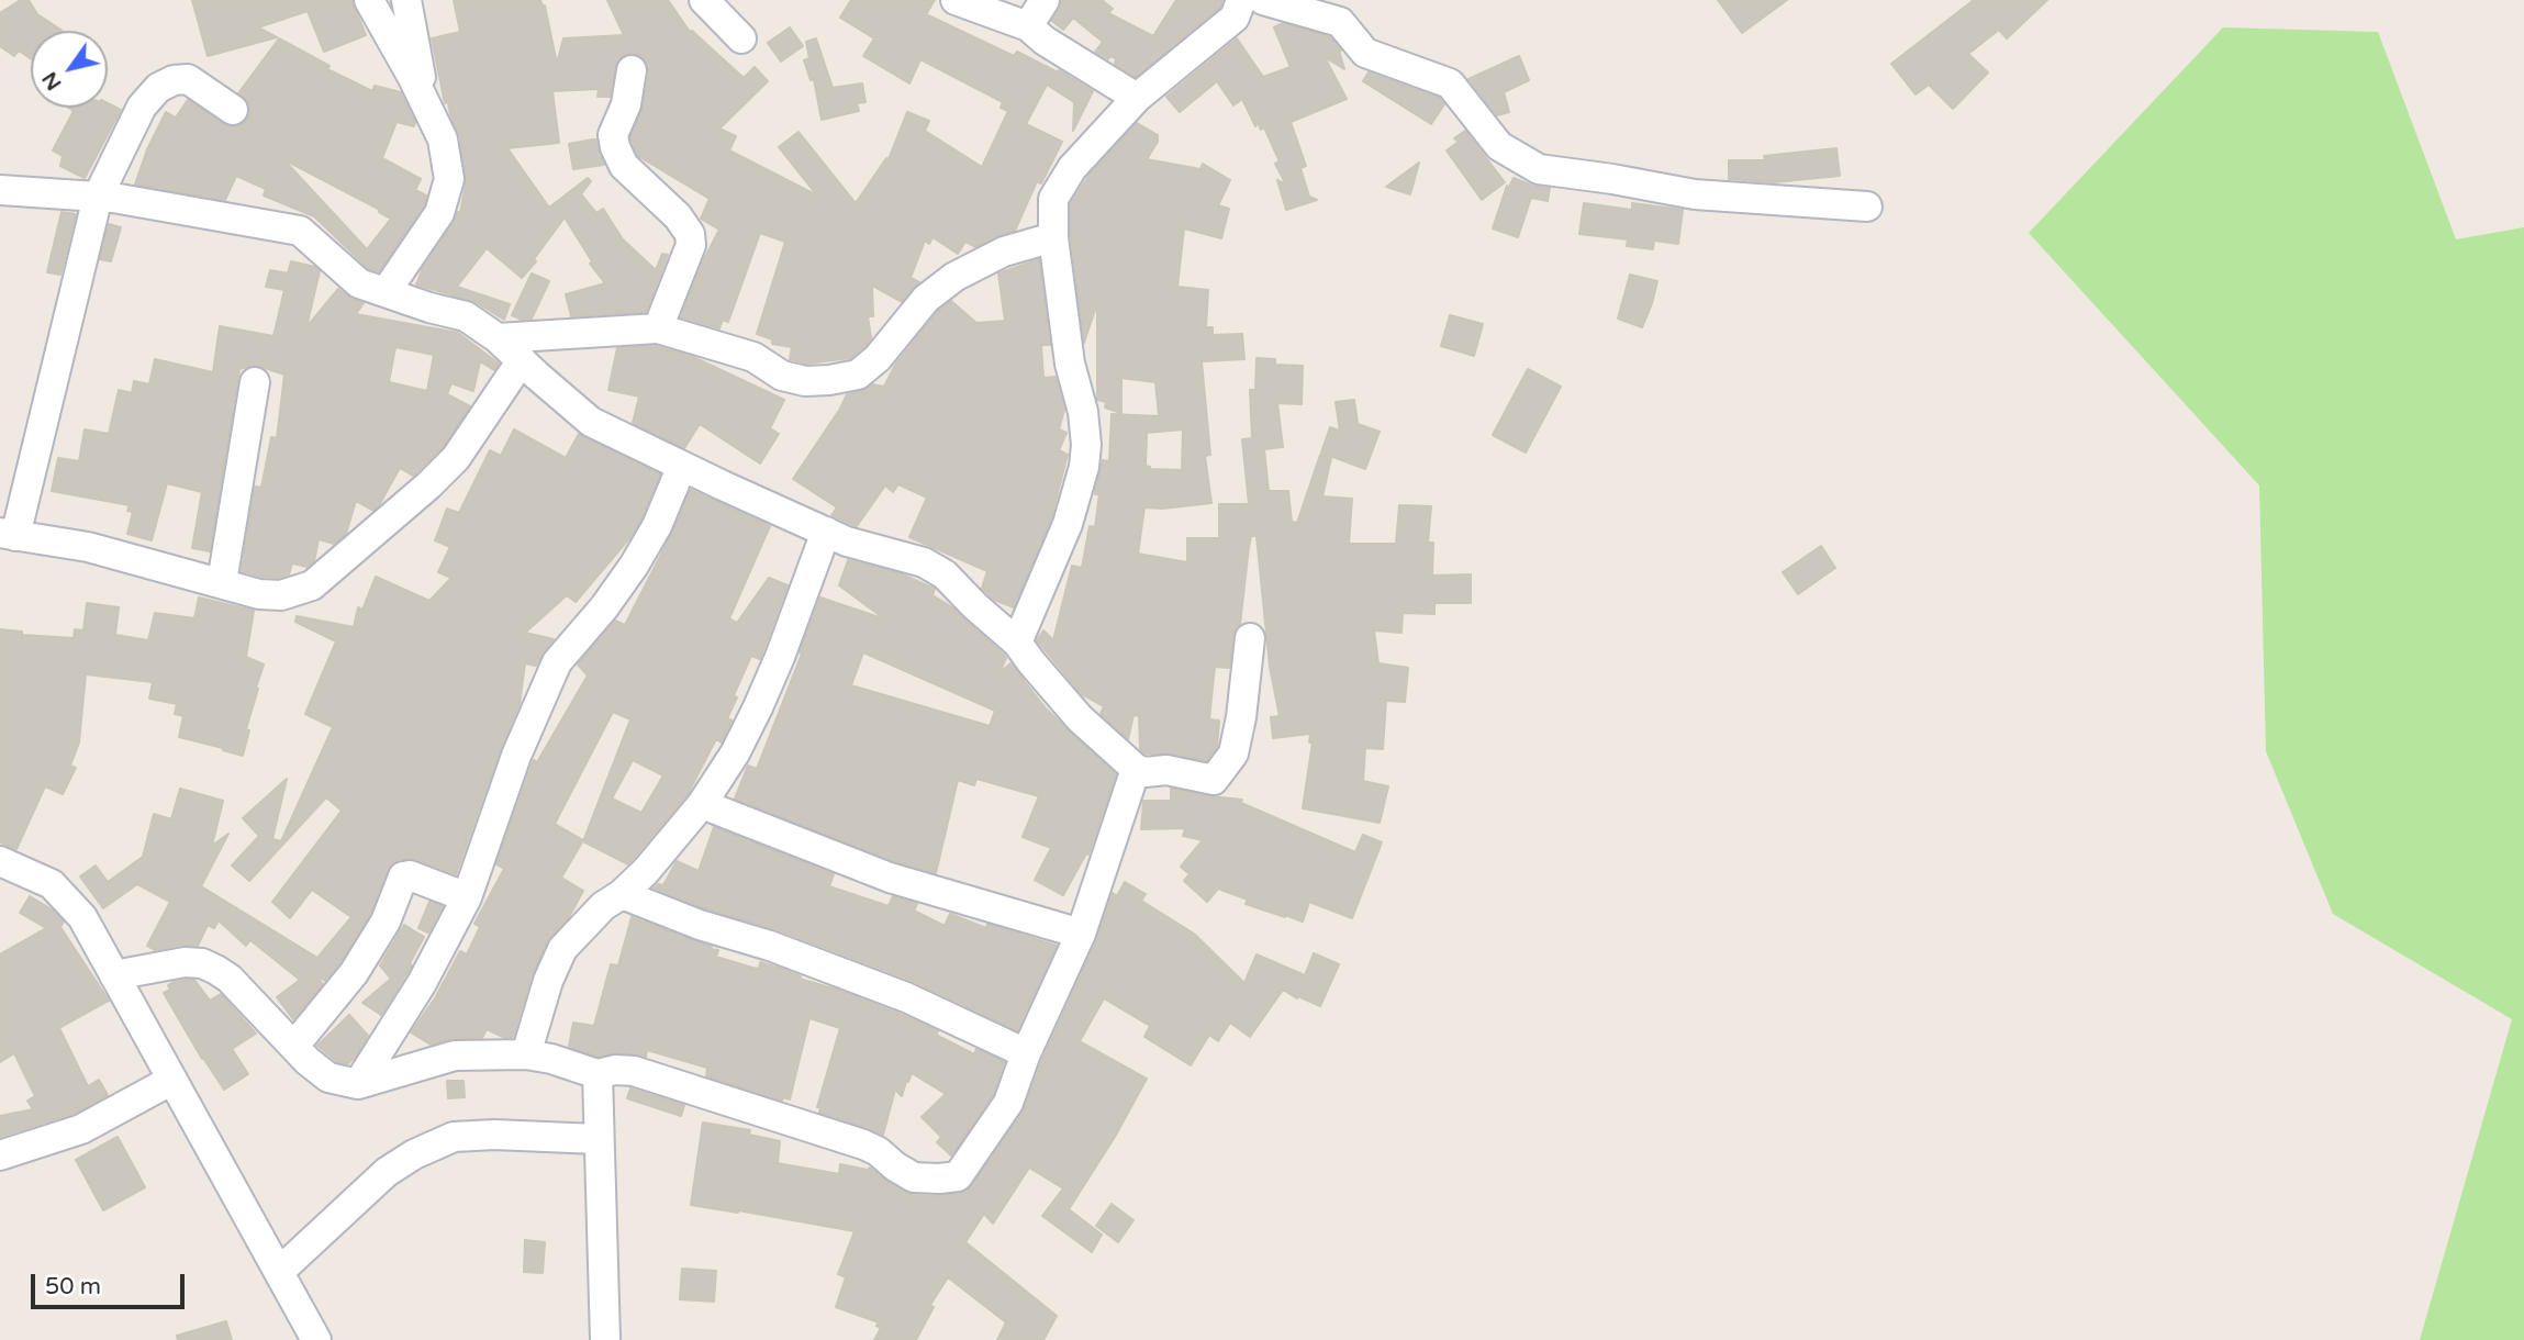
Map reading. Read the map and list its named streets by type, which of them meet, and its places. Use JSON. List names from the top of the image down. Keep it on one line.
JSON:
{"scale_bar":"50 m","north":"bottom left"}
